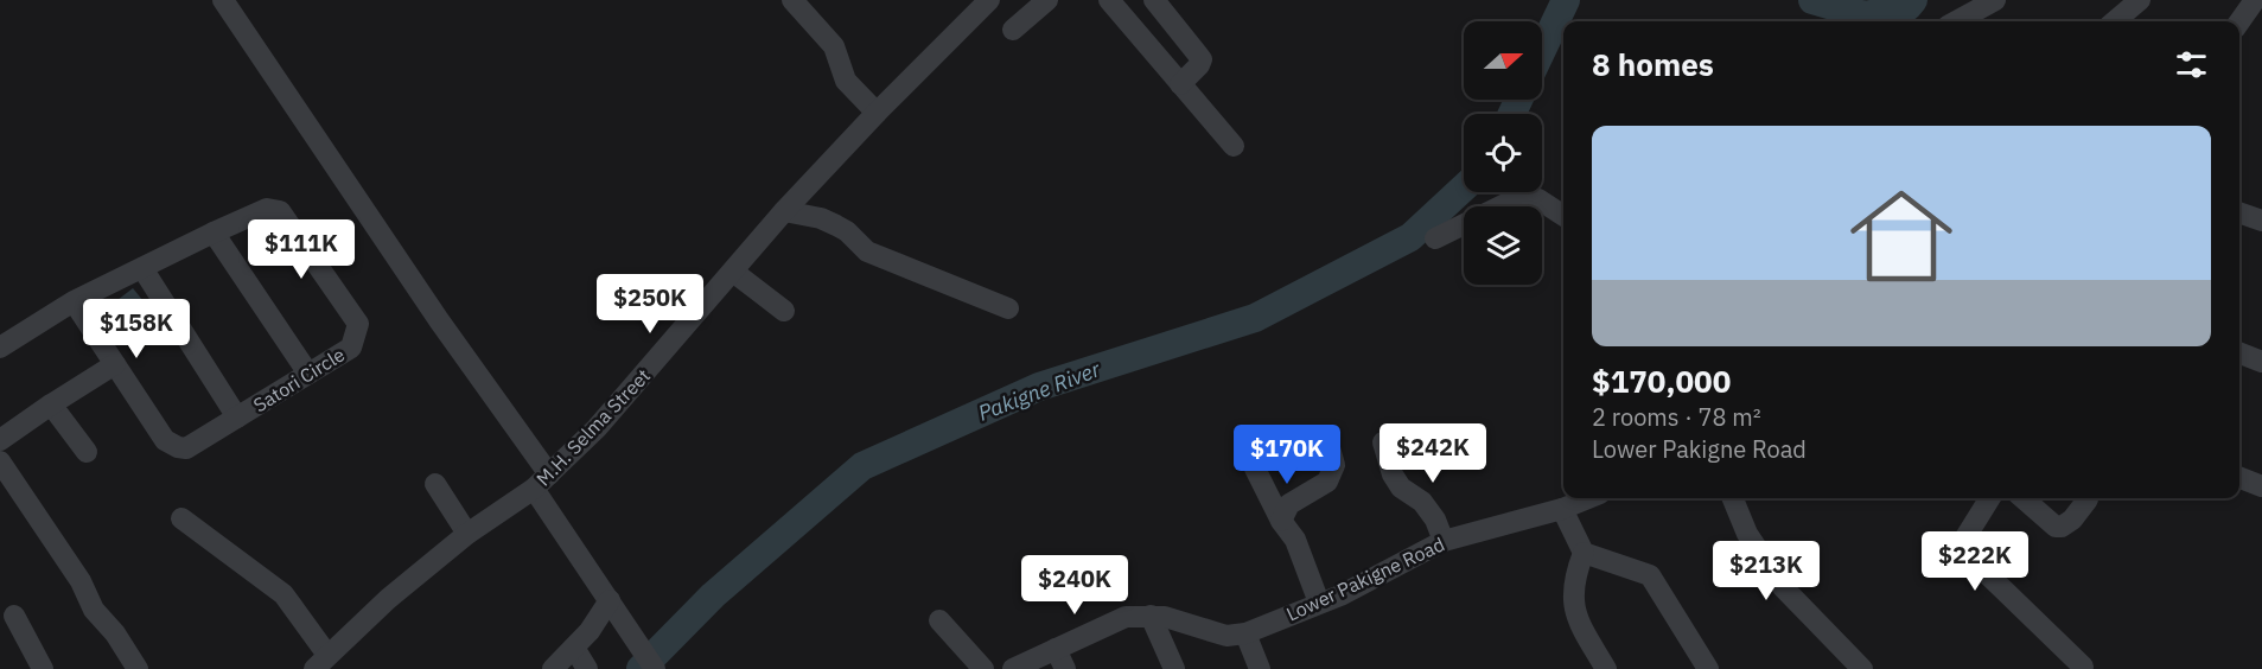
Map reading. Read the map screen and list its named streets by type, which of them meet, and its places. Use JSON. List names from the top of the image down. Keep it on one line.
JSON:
{"streets":{"street":["Satori Circle","M.H. Selma Street","Lower Pakigne Road"]},"water":["Pakigne River"],"north":"right","page":{"heading":"8 homes","list":[{"name":"$170,000","note":"2 rooms · 78 m² · Lower Pakigne Road"}],"price":["$111K","$250K","$158K","$242K","$170K","$222K","$213K","$240K"]}}
